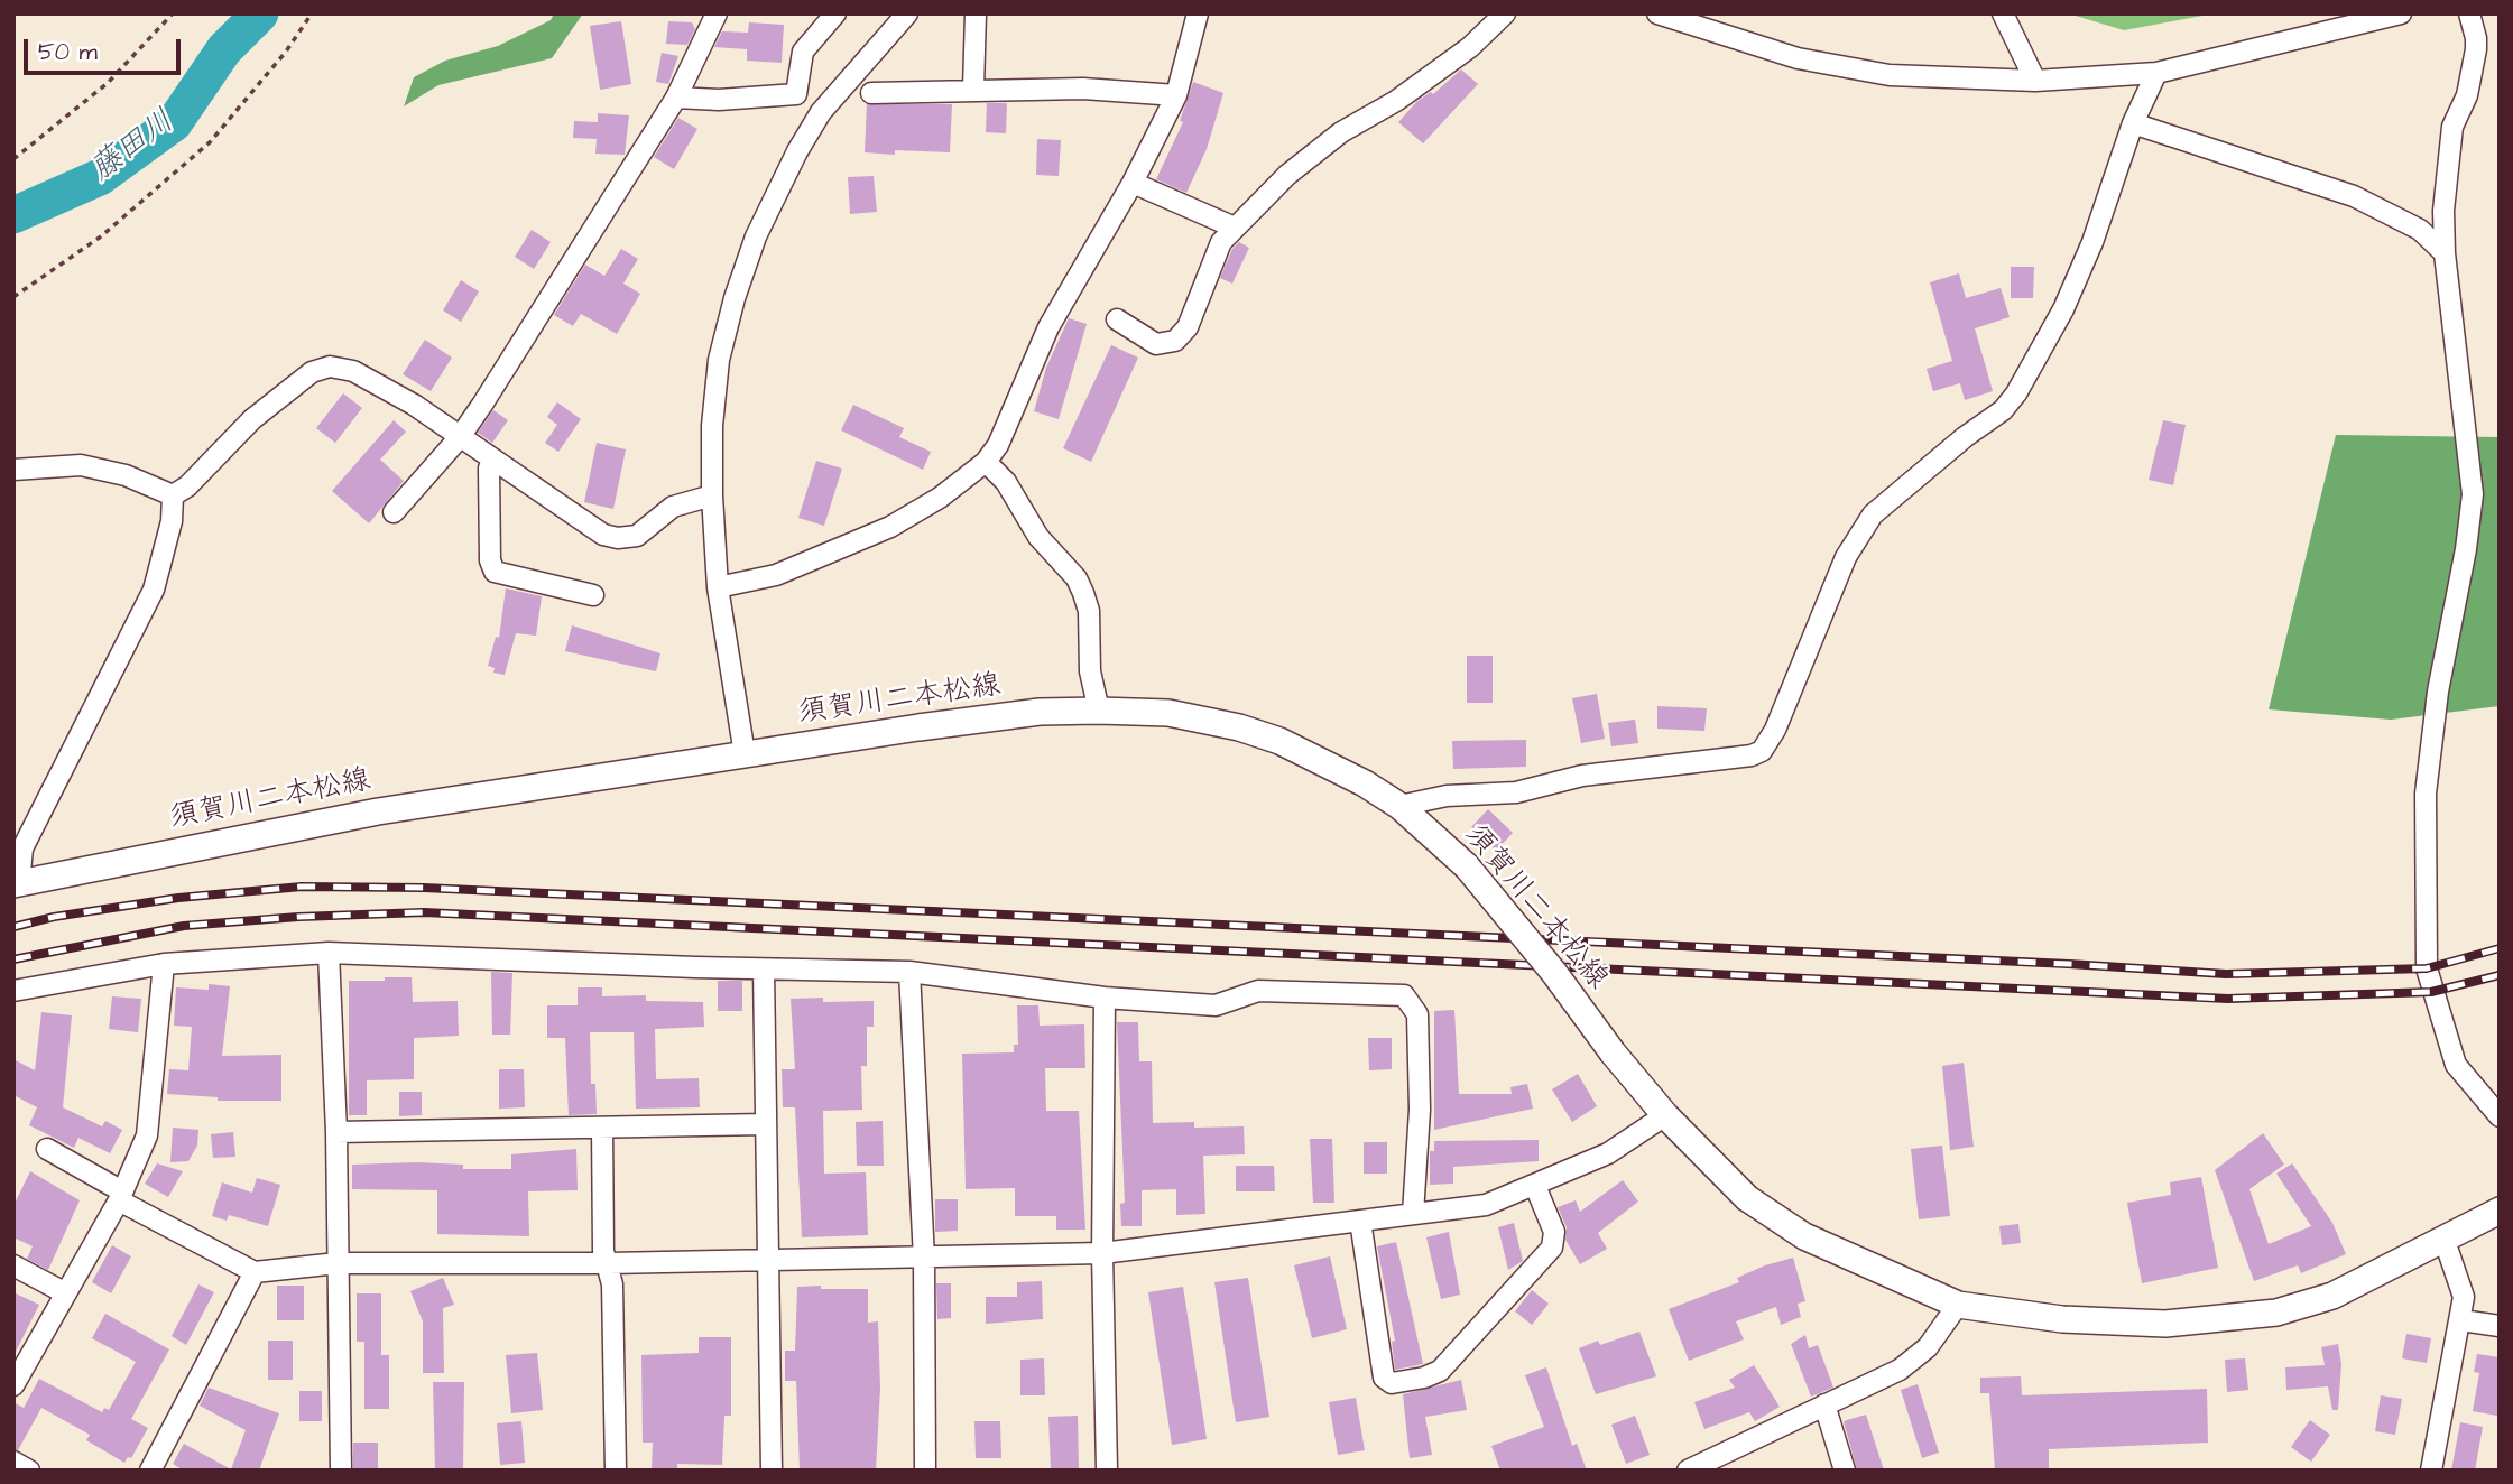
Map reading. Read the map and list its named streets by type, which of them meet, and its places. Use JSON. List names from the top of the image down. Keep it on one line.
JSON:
{"streets":{"main road":["須賀川二本松線"]},"water":["藤田川"],"scale_bar":"50 m"}
